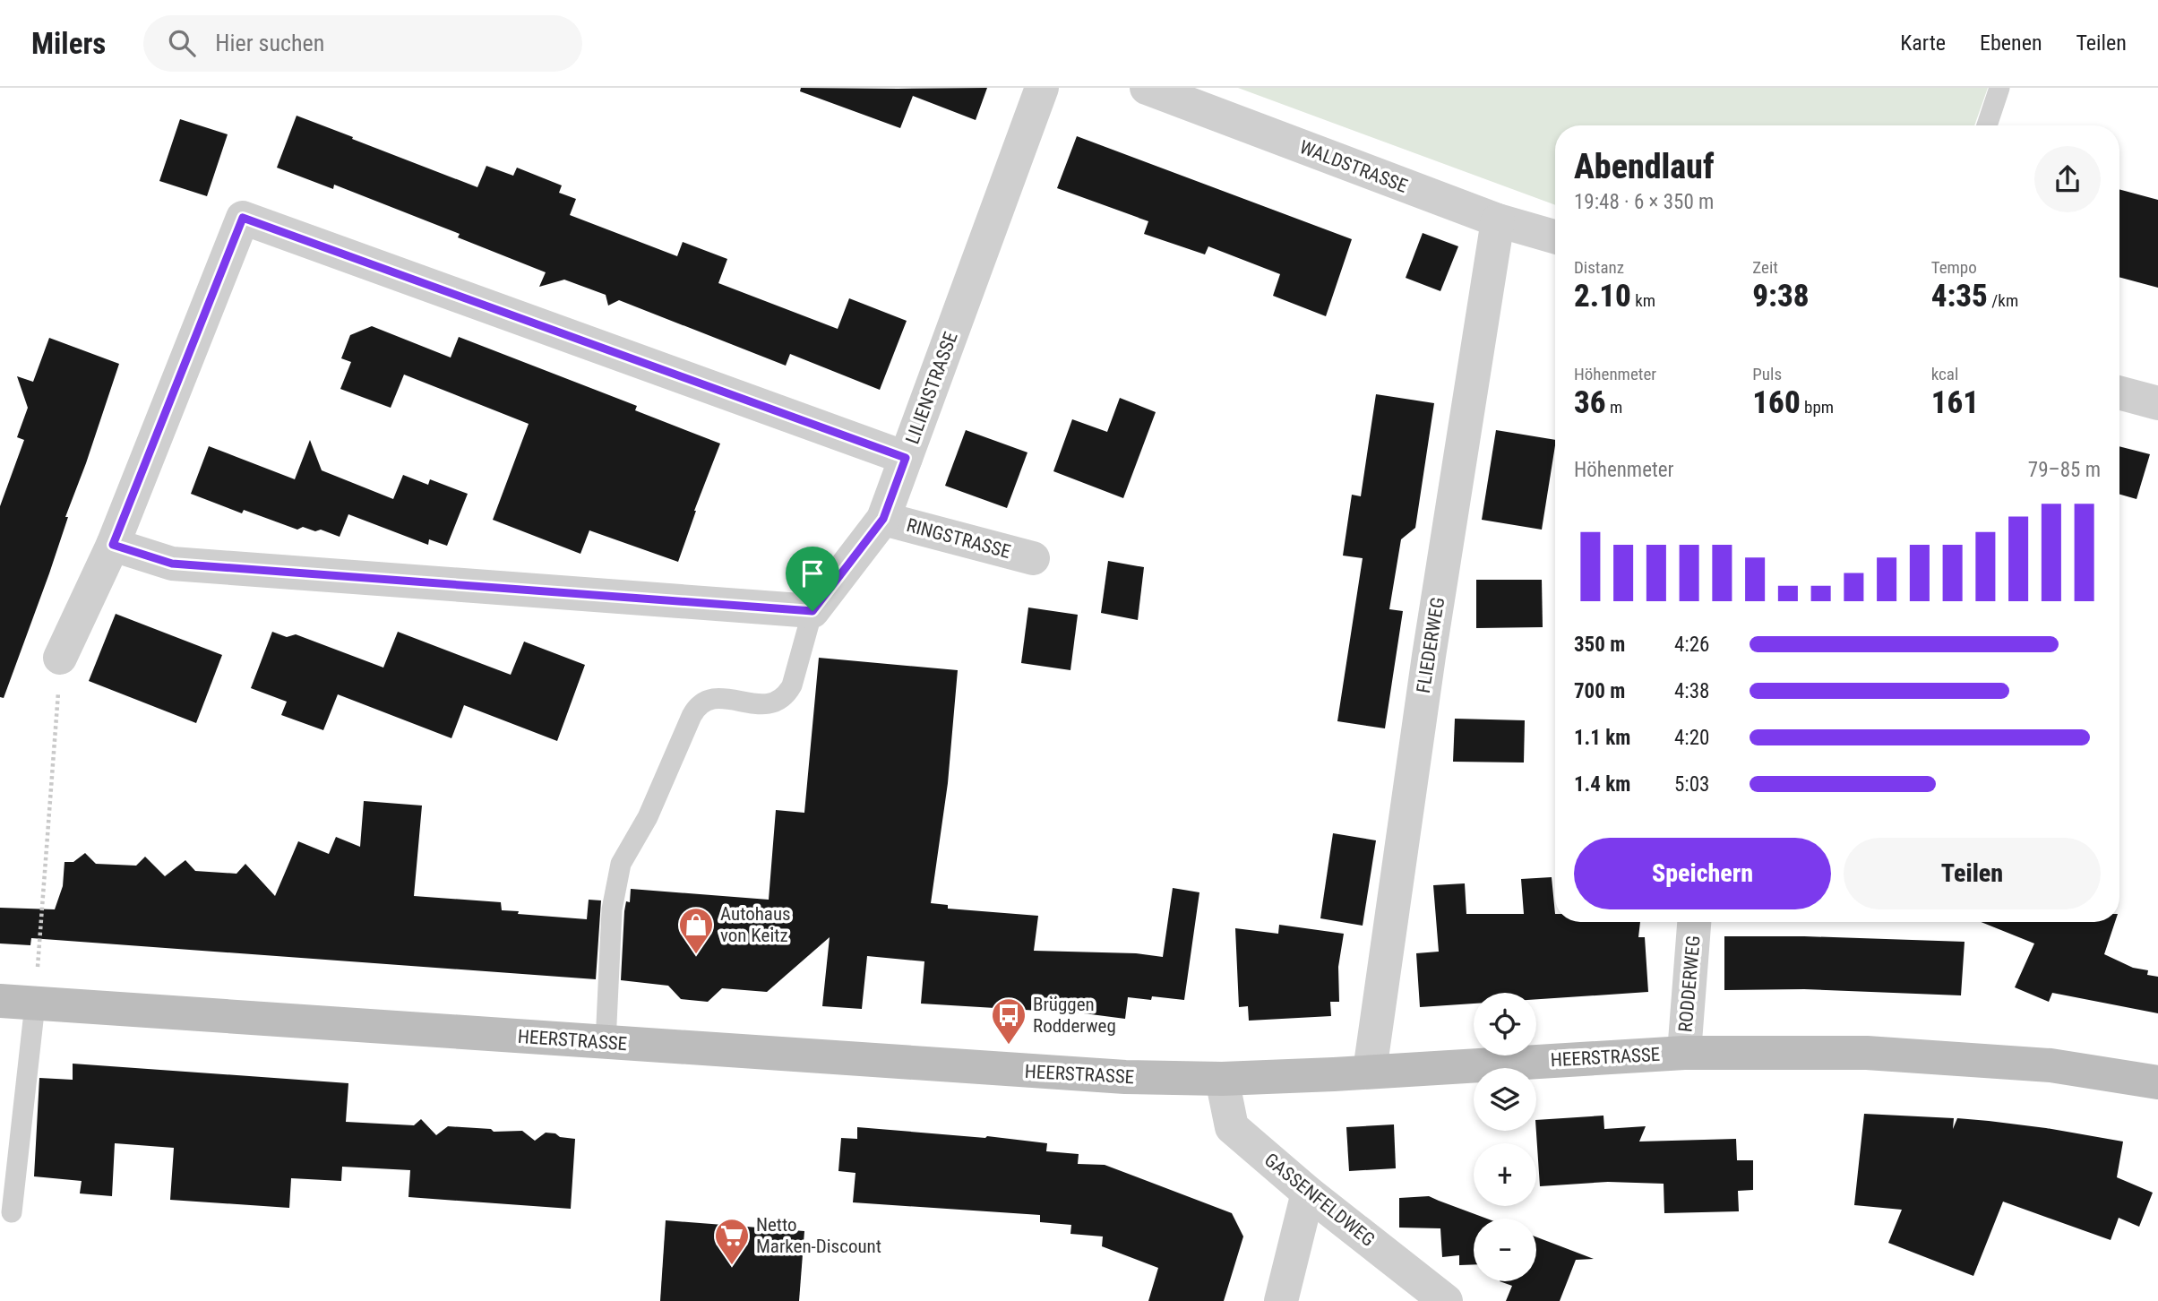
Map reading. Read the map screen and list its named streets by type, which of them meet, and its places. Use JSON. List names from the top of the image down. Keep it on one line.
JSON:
{"streets":{"main road":["HEERSTRASSE"],"street":["WALDSTRASSE","LILIENSTRASSE","RINGSTRASSE","FLIEDERWEG","RODDERWEG","GASSENFELDWEG"]},"crossings":[["WALDSTRASSE","FLIEDERWEG"],["LILIENSTRASSE","RINGSTRASSE"],["FLIEDERWEG","HEERSTRASSE"],["RODDERWEG","HEERSTRASSE"],["HEERSTRASSE","GASSENFELDWEG"]],"places":{"shop":["Autohaus von Keitz"],"bus stop":["Brüggen Rodderweg"],"supermarket":["Netto Marken-Discount"]},"page":{"header":"Milers","search":"Hier suchen","nav":["Karte","Ebenen","Teilen"],"heading":["Abendlauf","19:48 · 6 × 350 m"],"stats":[["Distanz","2.10 km"],["Zeit","9:38"],["Tempo","4:35 /km"],["Höhenmeter","36 m"],["Puls","160 bpm"],["kcal","161"]],"chart":["Höhenmeter","79–85 m"],"list":[{"name":"350 m","note":"4:26"},{"name":"700 m","note":"4:38"},{"name":"1.1 km","note":"4:20"},{"name":"1.4 km","note":"5:03"}],"buttons":["Speichern","Teilen"],"map_buttons":["+","−"]}}
